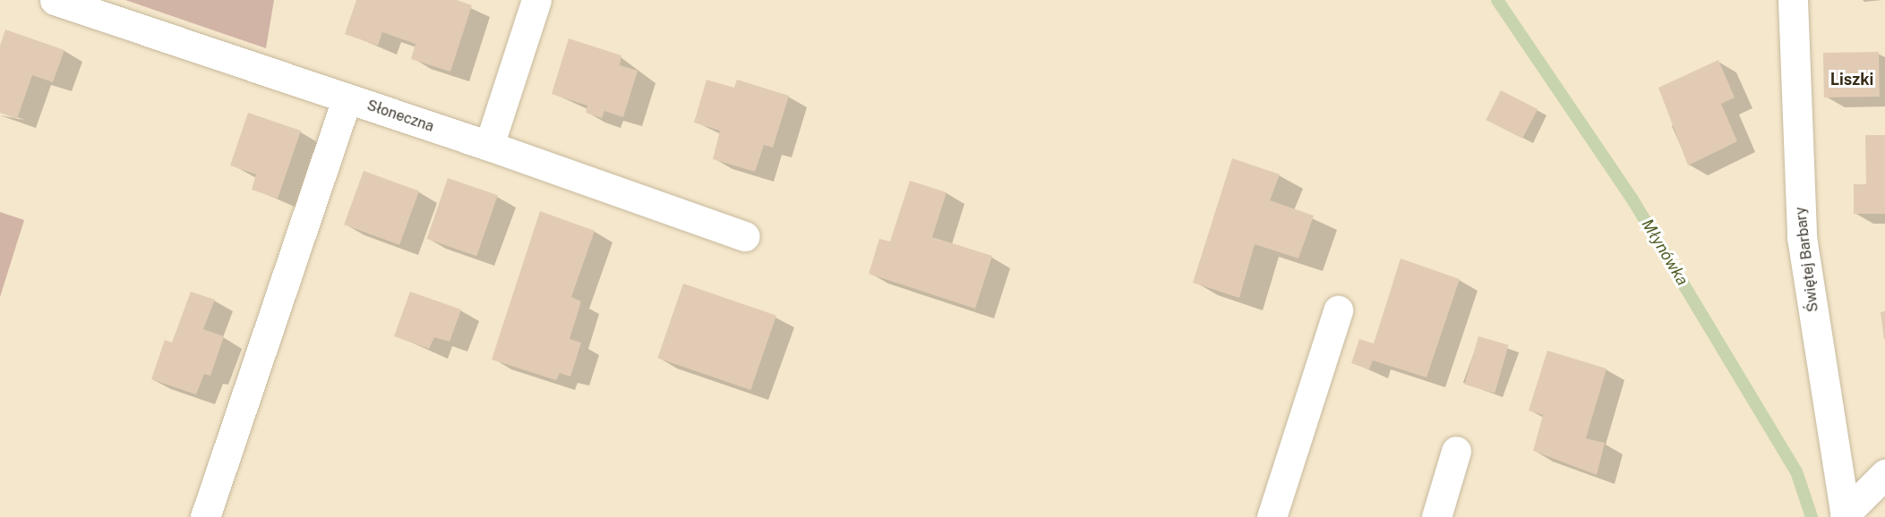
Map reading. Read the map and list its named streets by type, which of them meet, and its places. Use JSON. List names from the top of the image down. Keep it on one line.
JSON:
{"streets":{"street":["Słoneczna","Świętej Barbary"]},"districts":["Liszki"],"water":["Młynówka"]}
